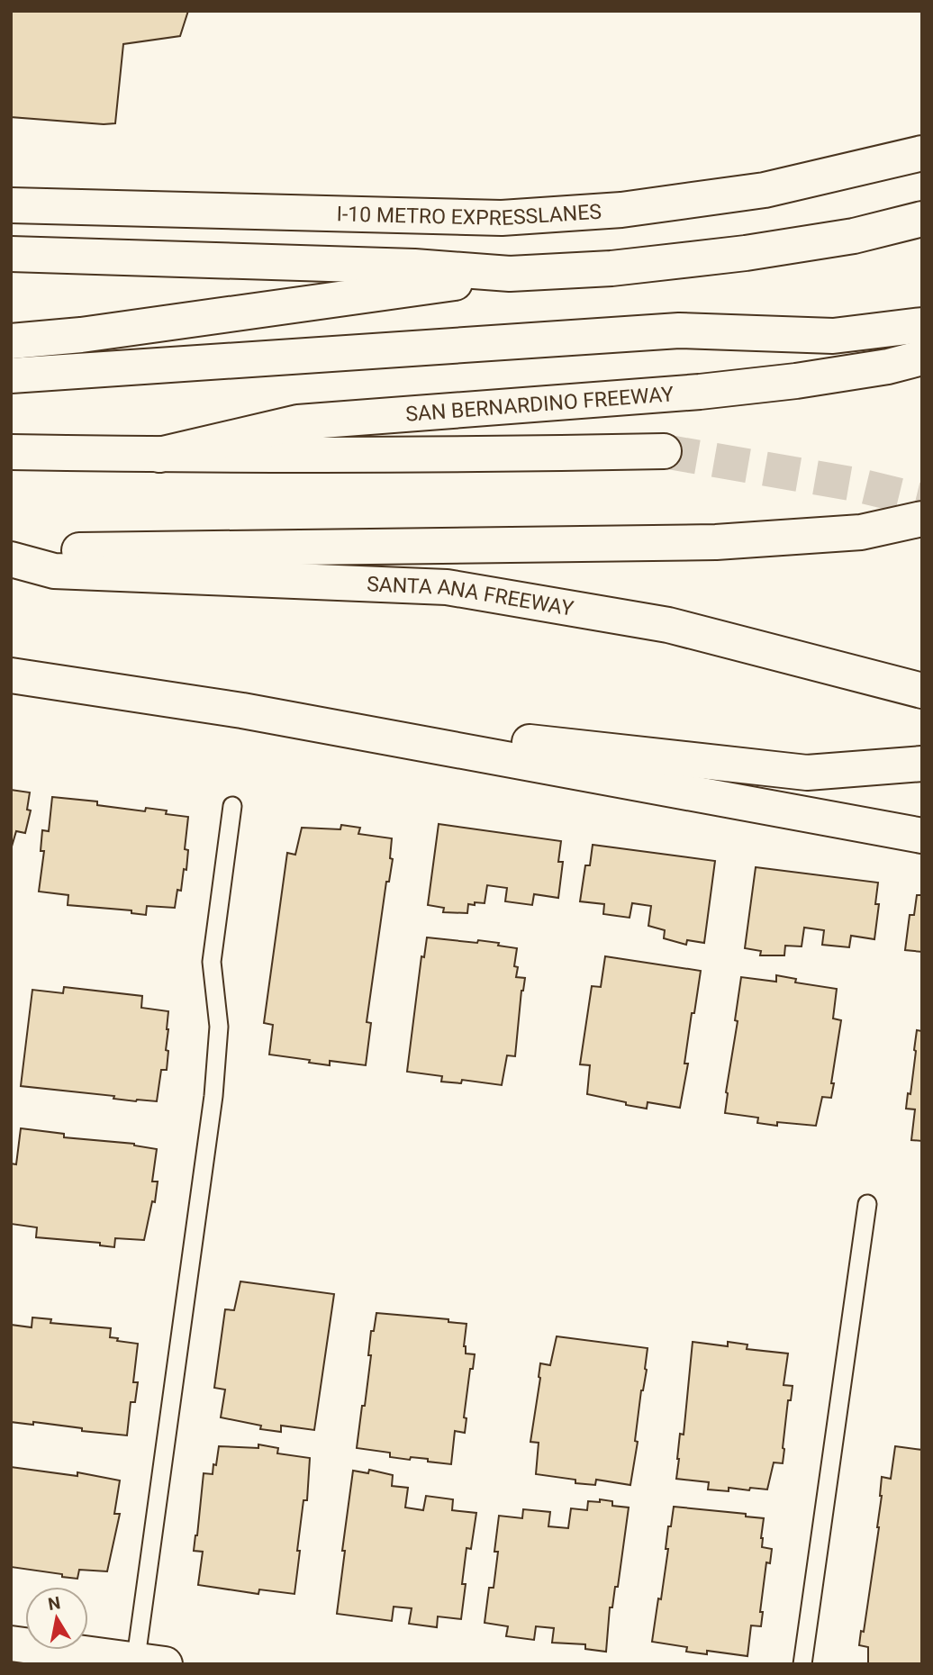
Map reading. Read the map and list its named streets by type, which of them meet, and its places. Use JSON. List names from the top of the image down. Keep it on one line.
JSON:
{"streets":{"main road":["I-10 METRO EXPRESSLANES","SAN BERNARDINO FREEWAY","SANTA ANA FREEWAY"]},"north":"top"}
